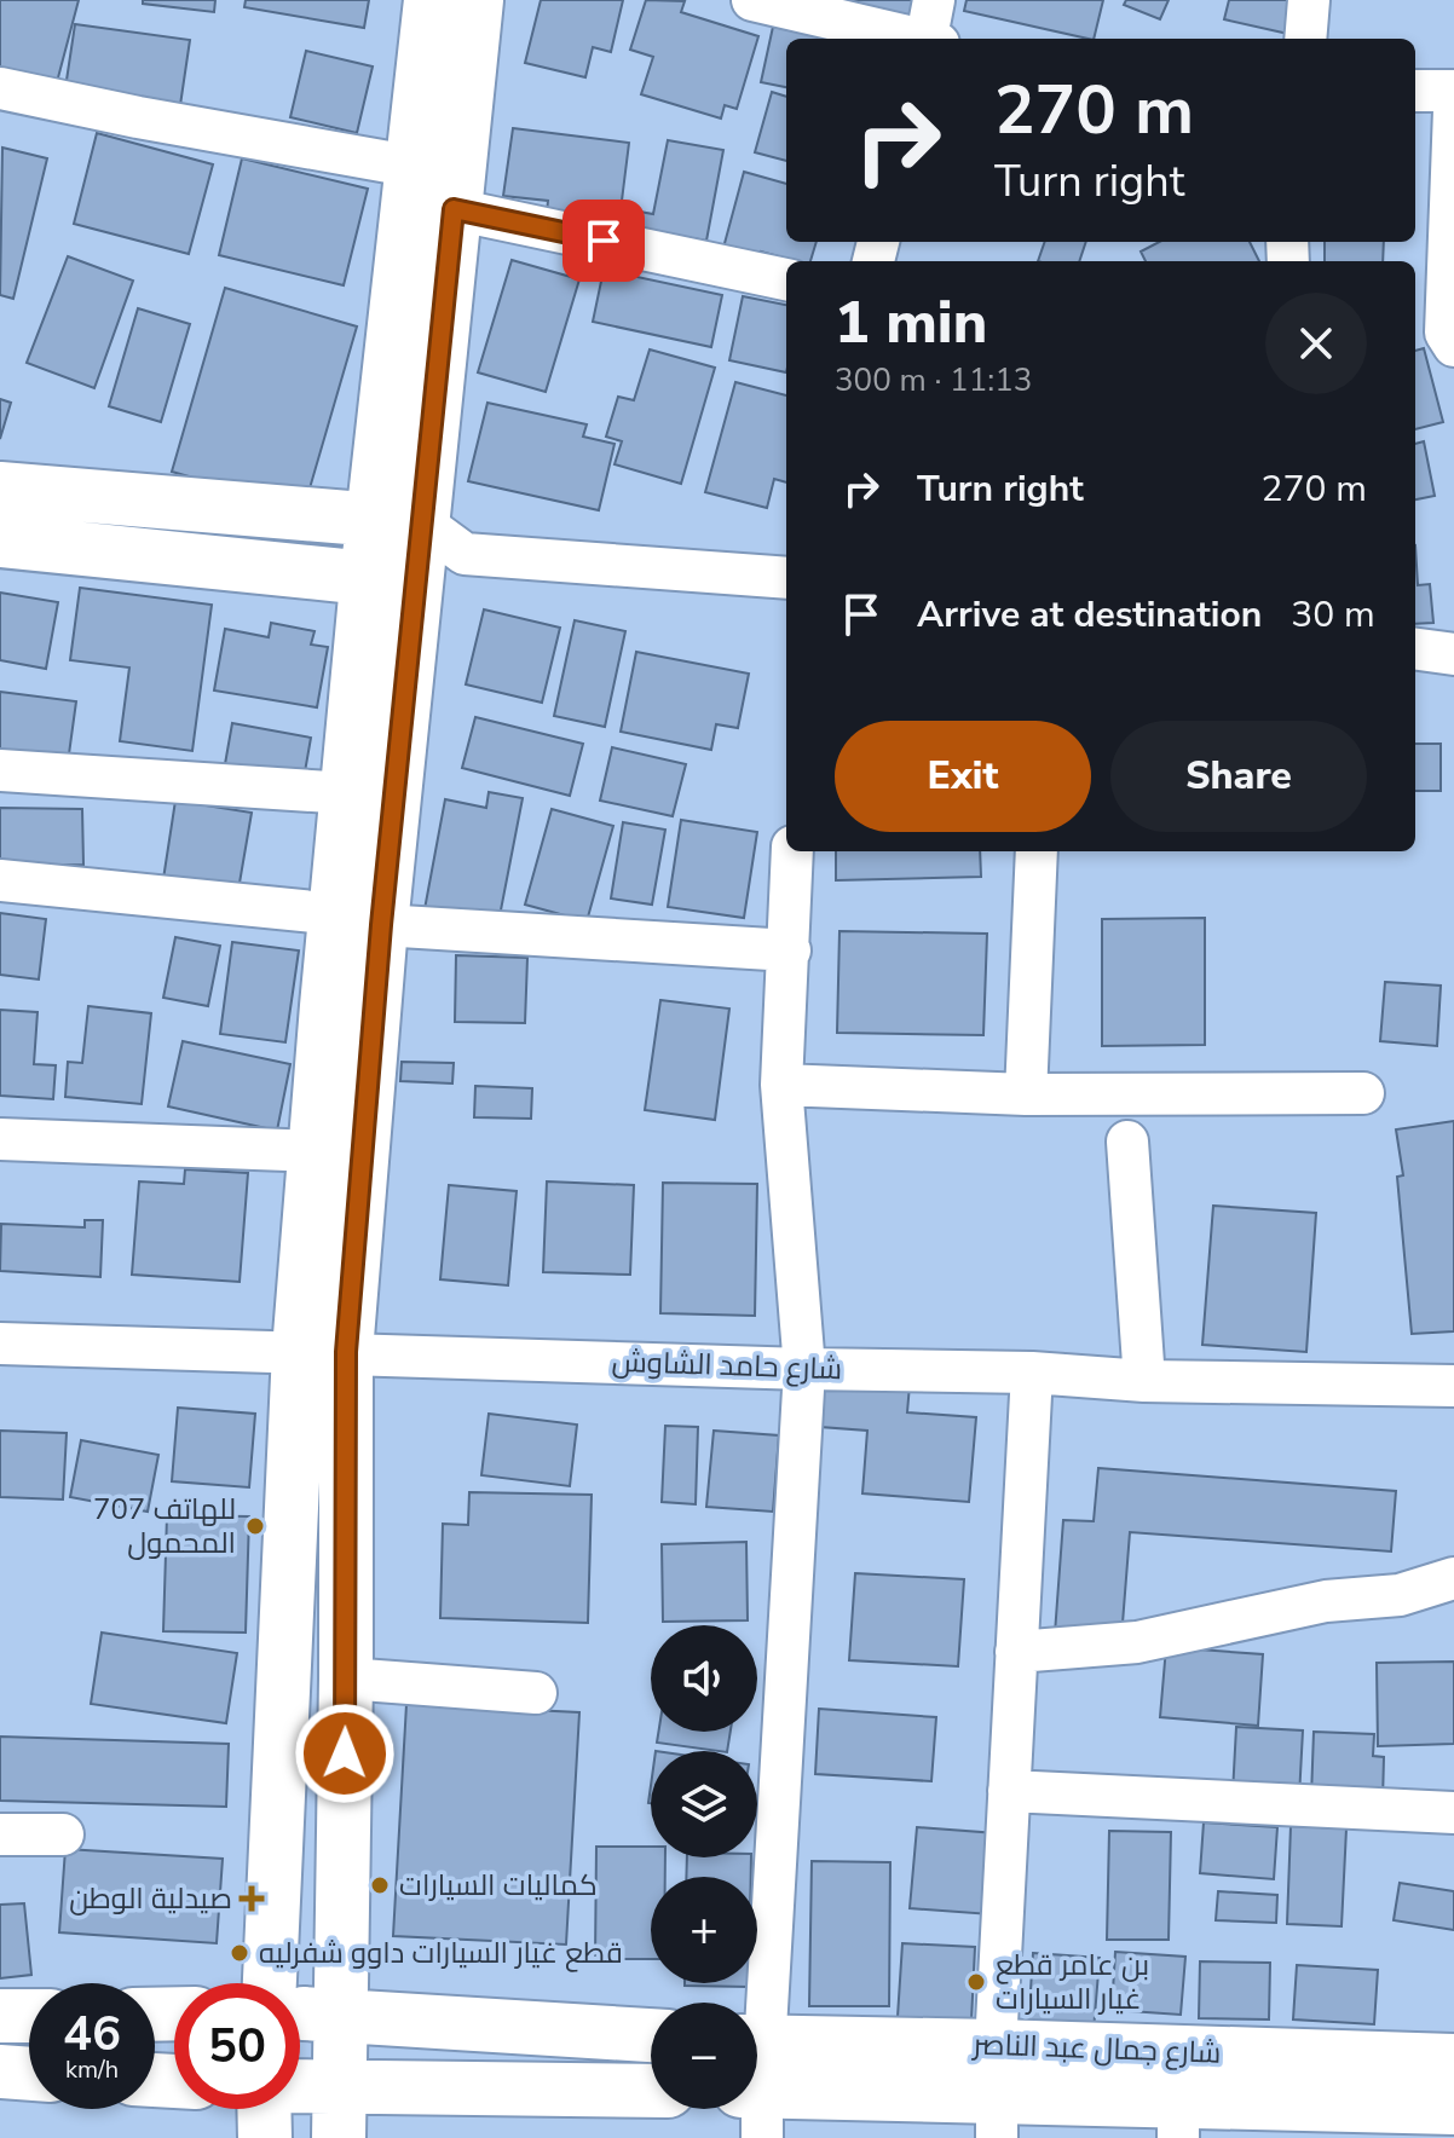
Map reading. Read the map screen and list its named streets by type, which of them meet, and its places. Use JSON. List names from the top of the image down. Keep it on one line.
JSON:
{"streets":{"main road":["شارع جمال عبد الناصر"],"street":["شارع حامد الشاوش"]},"places":{"other":["707 للهاتف المحمول","كماليات السيارات","قطع غيار السيارات داوو شفرليه","بن عامر قطع غيار السيارات"],"health":["صيدلية الوطن"]},"page":{"turn":["270 m","Turn right"],"heading":["1 min","300 m · 11:13"],"list":[{"name":"Turn right","value":"270 m"},{"name":"Arrive at destination","value":"30 m"}],"buttons":["Exit","Share"],"map_buttons":["+","−"],"speed":"46 km/h","limit":"50"}}
